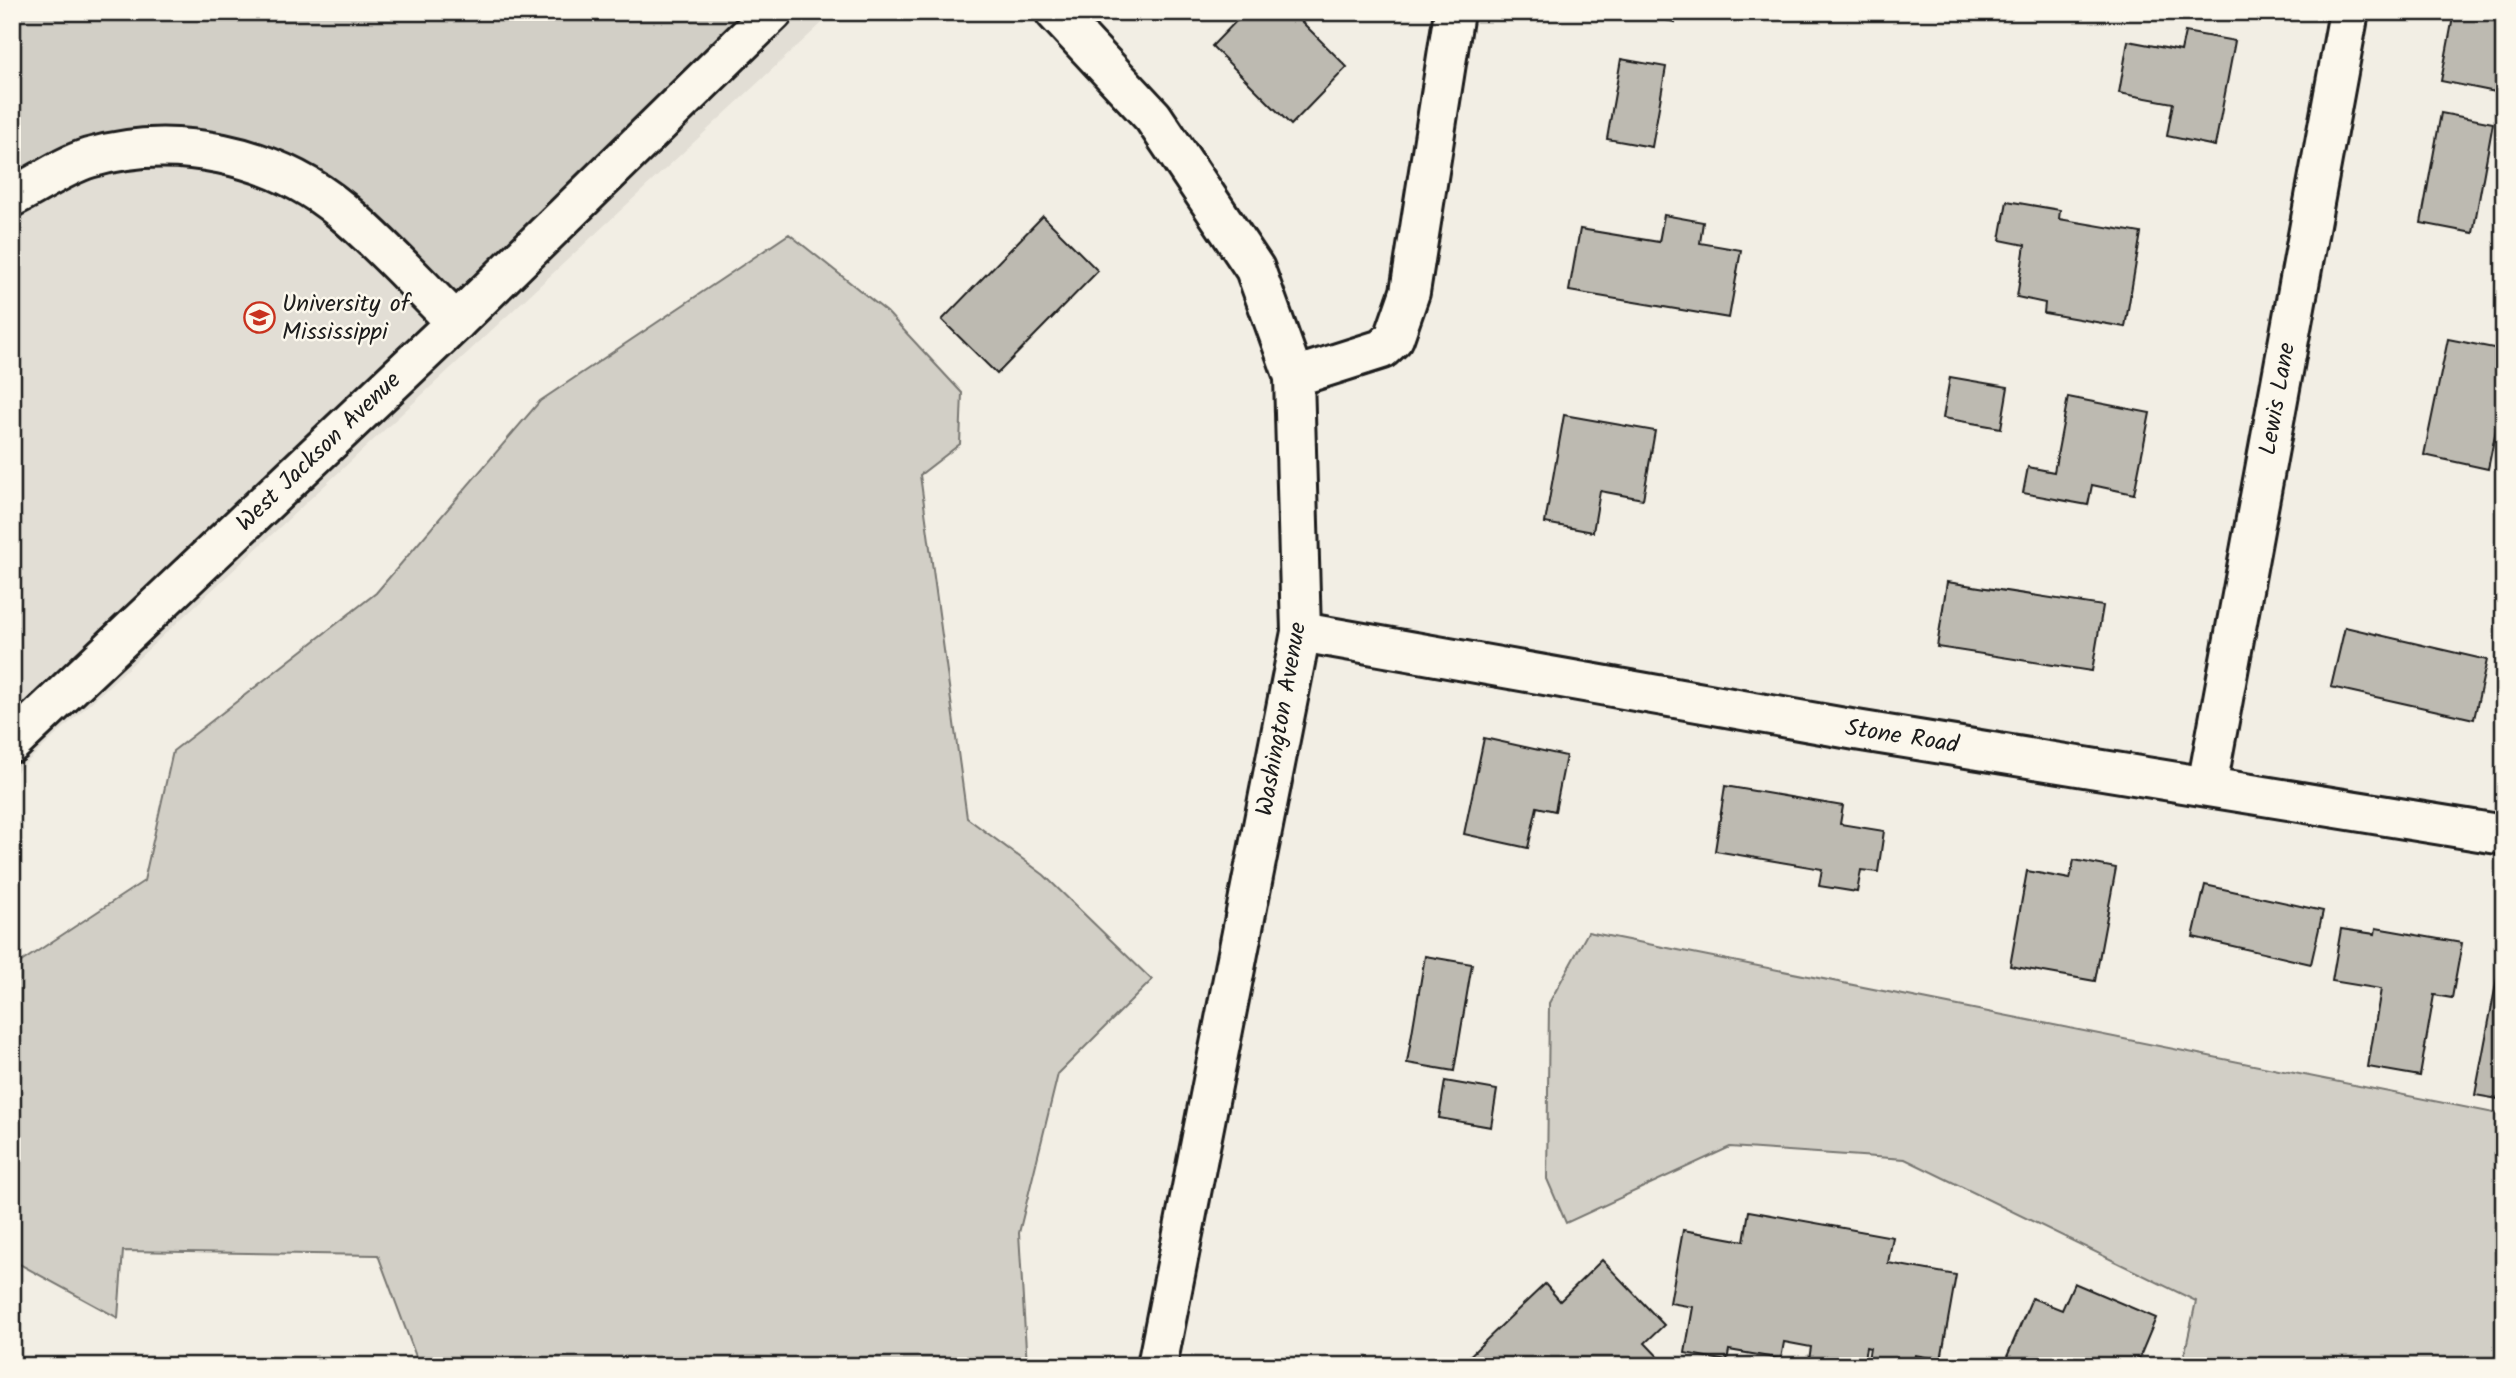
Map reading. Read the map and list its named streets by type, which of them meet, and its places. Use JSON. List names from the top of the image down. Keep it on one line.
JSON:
{"streets":{"street":["Lewis Lane","West Jackson Avenue","Washington Avenue","Stone Road"]},"crossings":[["Lewis Lane","Stone Road"],["Washington Avenue","Stone Road"]],"places":{"school or university":["University of Mississippi"]}}
